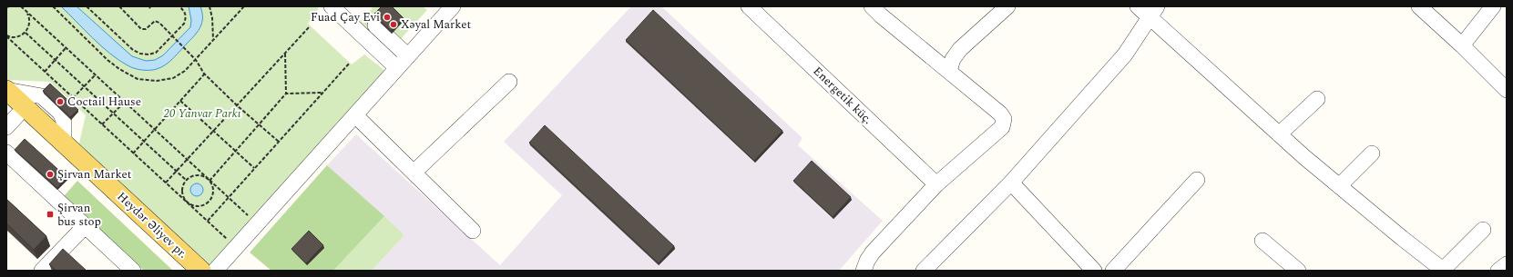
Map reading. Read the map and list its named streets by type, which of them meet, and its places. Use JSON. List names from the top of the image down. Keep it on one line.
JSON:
{"streets":{"main road":["Heydər Əliyev pr."],"street":["Energetik küç."]},"parks":["20 Yanvar Parkı"],"places":{"other":["Fuad Çay Evi","Xəyal Market","Coctail Hause","Şirvan Market"],"transit":["Şirvan bus stop"]}}
